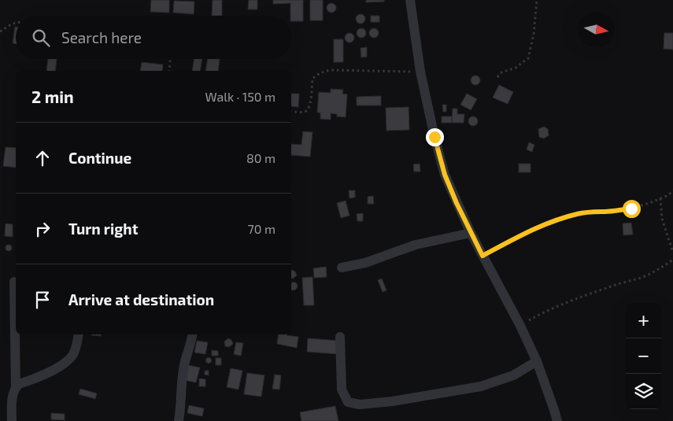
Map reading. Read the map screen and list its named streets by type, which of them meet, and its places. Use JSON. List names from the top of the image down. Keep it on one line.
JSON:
{"north":"right","page":{"search":"Search here","heading":["2 min","Walk · 150 m"],"list":[["Continue","80 m"],["Turn right","70 m"],"Arrive at destination"],"map_buttons":["+","−"]}}
